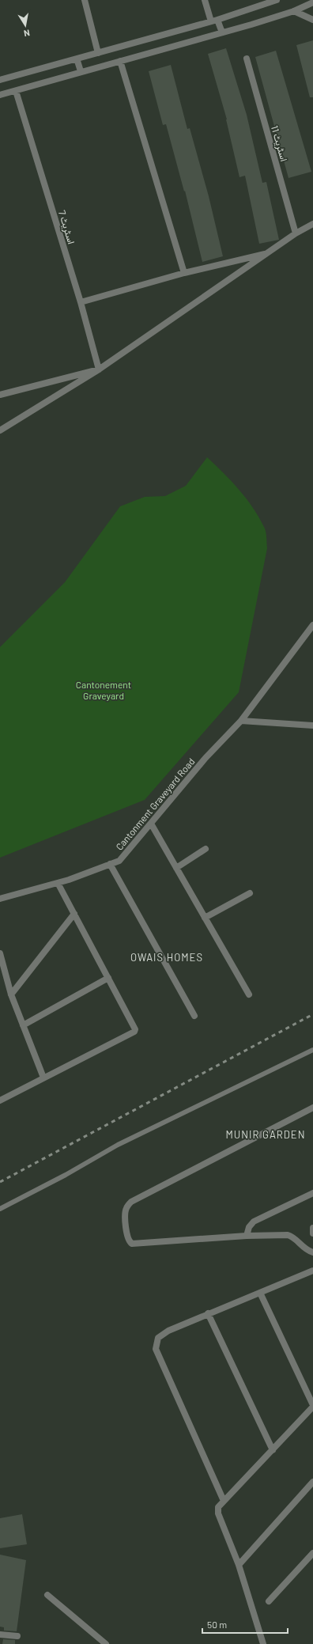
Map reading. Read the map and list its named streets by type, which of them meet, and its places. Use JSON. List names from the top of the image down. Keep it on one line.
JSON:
{"streets":{"street":["اسٹریٹ 11","اسٹریٹ 7","Cantonment Graveyard Road"]},"districts":["OWAIS HOMES","MUNIR GARDEN"],"parks":["Cantonement Graveyard"],"scale_bar":"50 m","north":"bottom"}
